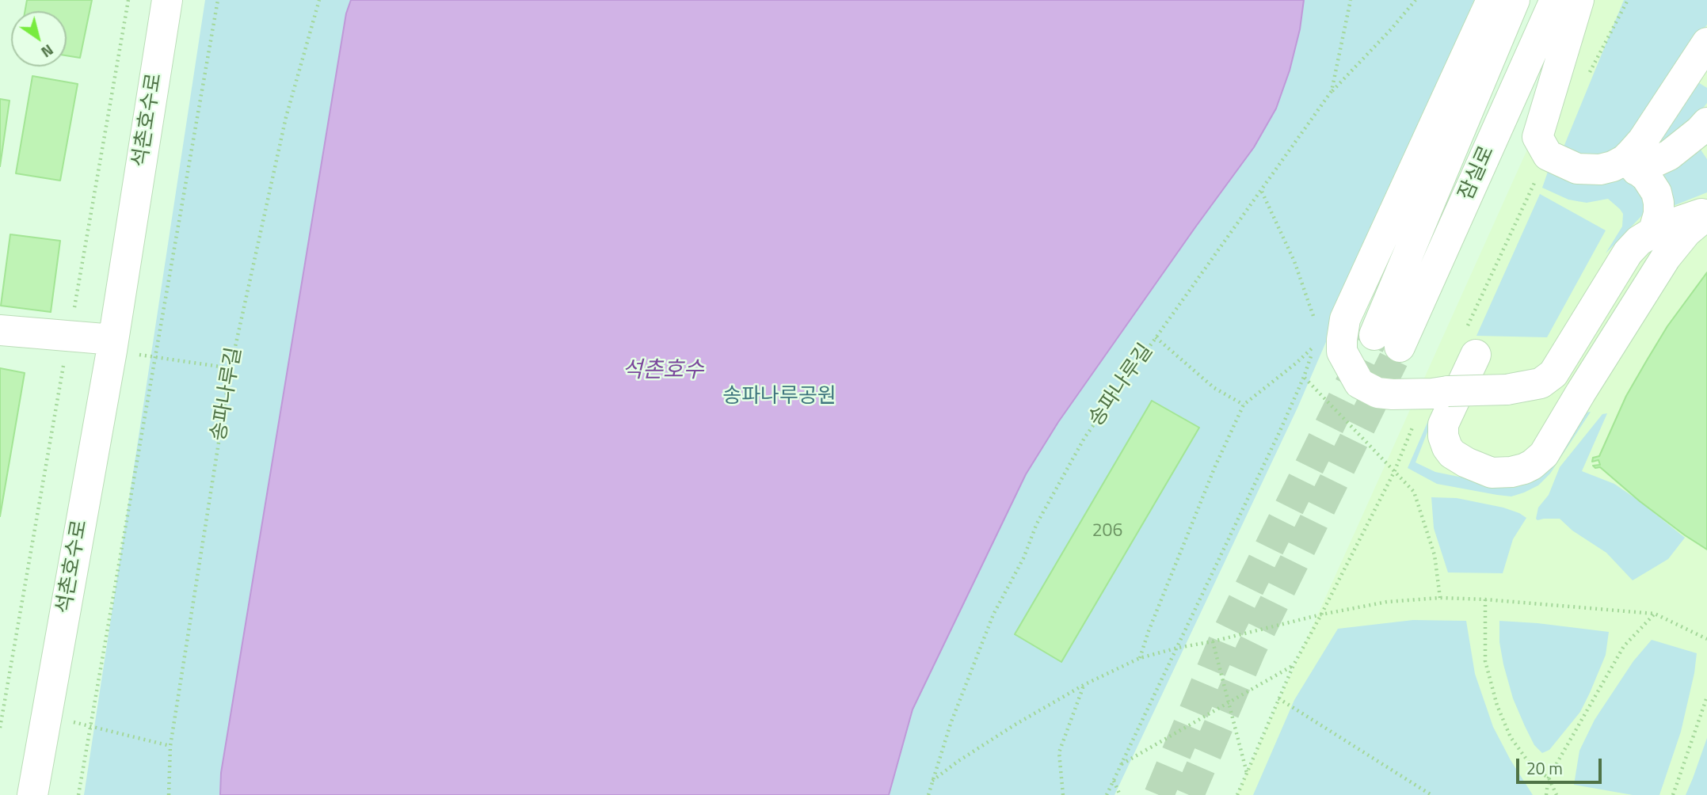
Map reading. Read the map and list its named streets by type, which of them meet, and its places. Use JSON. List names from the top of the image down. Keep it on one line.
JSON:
{"streets":{"street":["석촌호수로","잠실로"],"path":["송파나루길"]},"water":["석촌호수"],"parks":["송파나루공원"],"house_numbers":["206"],"scale_bar":"20 m","north":"bottom right"}
